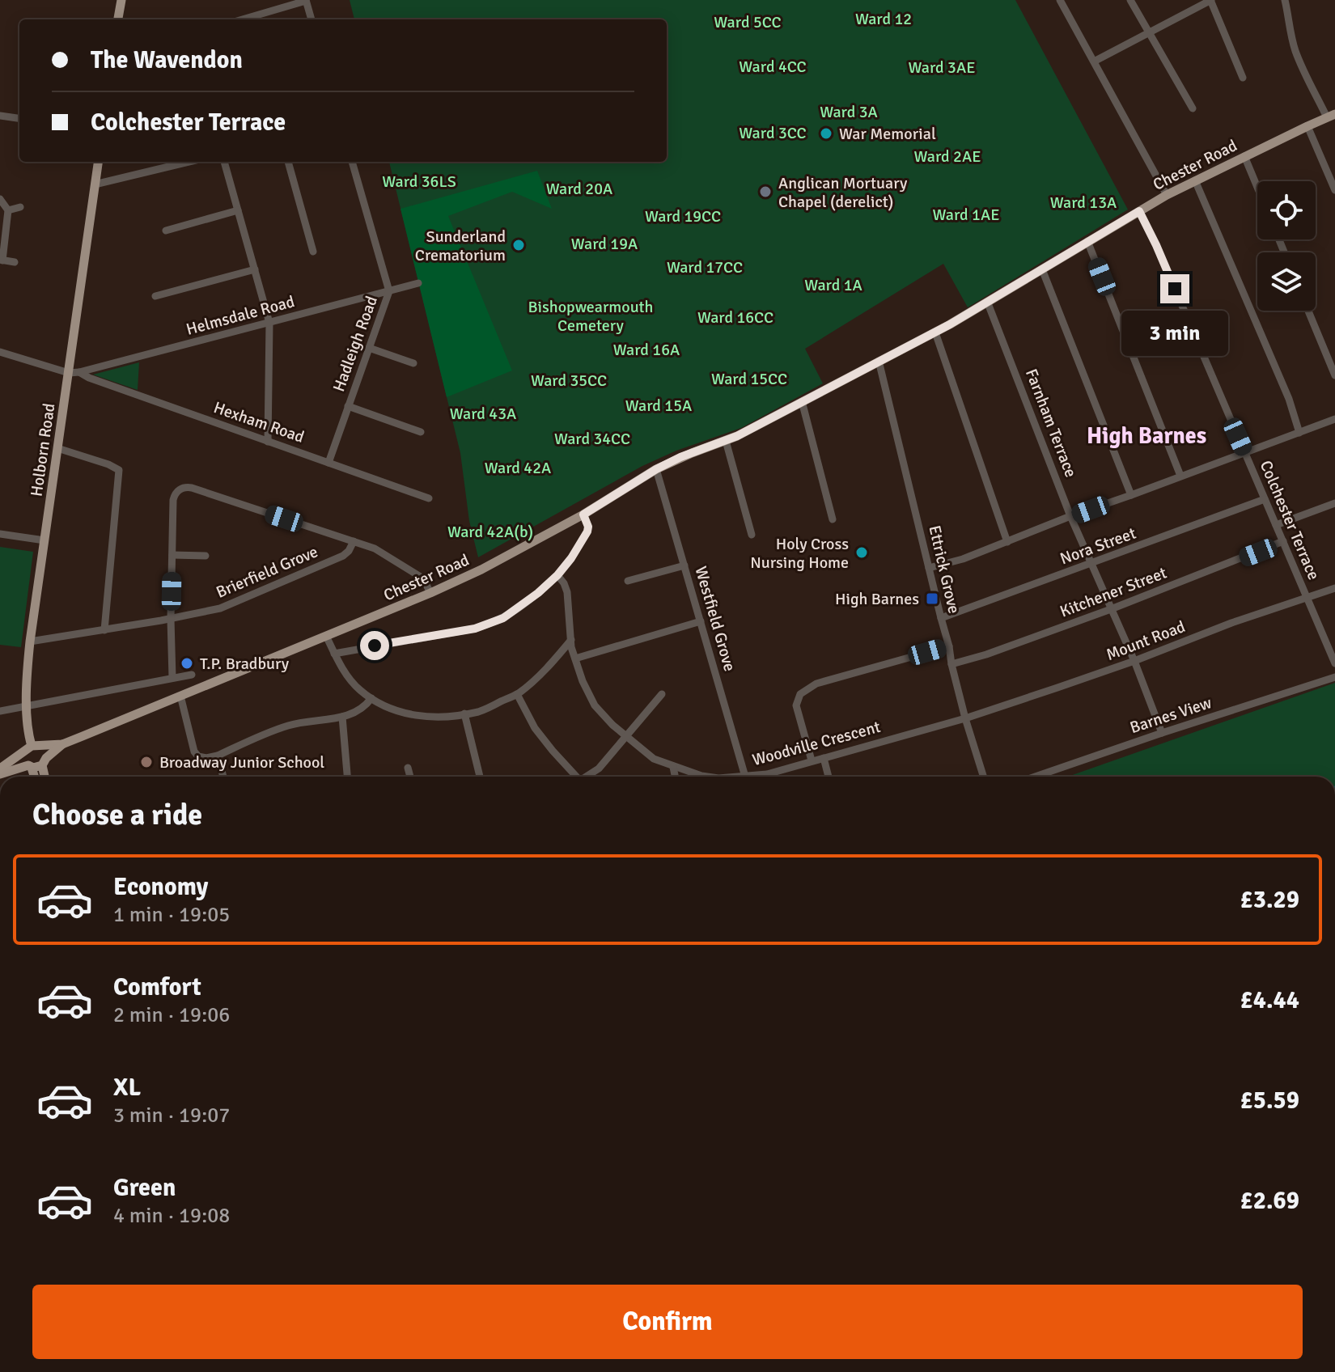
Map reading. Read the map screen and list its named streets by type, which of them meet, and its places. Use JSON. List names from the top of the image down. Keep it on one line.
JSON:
{"streets":{"main road":["Chester Road","Holborn Road"],"street":["Helmsdale Road","Hadleigh Road","Hexham Road","Farnham Terrace","Colchester Terrace","Nora Street","Ettrick Grove","Brierfield Grove","Kitchener Street","Westfield Grove","Mount Road","Barnes View","Woodville Crescent"]},"crossings":[["Chester Road","Farnham Terrace"],["Chester Road","Holborn Road"],["Chester Road","Colchester Terrace"],["Chester Road","Ettrick Grove"],["Chester Road","Westfield Grove"],["Helmsdale Road","Hadleigh Road"],["Helmsdale Road","Hexham Road"],["Helmsdale Road","Holborn Road"],["Hadleigh Road","Hexham Road"],["Farnham Terrace","Nora Street"],["Farnham Terrace","Kitchener Street"],["Farnham Terrace","Mount Road"],["Farnham Terrace","Barnes View"],["Holborn Road","Brierfield Grove"],["Colchester Terrace","Nora Street"],["Colchester Terrace","Kitchener Street"],["Colchester Terrace","Mount Road"],["Nora Street","Ettrick Grove"],["Ettrick Grove","Kitchener Street"],["Ettrick Grove","Mount Road"],["Ettrick Grove","Woodville Crescent"],["Westfield Grove","Woodville Crescent"],["Mount Road","Woodville Crescent"]],"districts":["High Barnes"],"parks":["Ward 12","Ward 5CC","Ward 4CC","Ward 3AE","Ward 3A","Ward 3CC","Ward 2AE","Ward 36LS","Ward 20A","Ward 13A","Ward 1AE","Ward 19CC","Ward 19A","Ward 17CC","Ward 1A","Bishopwearmouth Cemetery","Ward 16CC","Ward 16A","Ward 15CC","Ward 35CC","Ward 15A","Ward 43A","Ward 34CC","Ward 42A","Ward 42A(b)"],"places":{"other":["War Memorial","Anglican Mortuary Chapel (derelict)","Sunderland Crematorium","Holy Cross Nursing Home","T.P. Bradbury","Broadway Junior School"],"transit":["High Barnes"]},"page":{"banner":["The Wavendon","Colchester Terrace"],"bubble":"3 min","heading":"Choose a ride","list":[{"name":"Economy","note":"1 min · 19:05","value":"£3.29"},{"name":"Comfort","note":"2 min · 19:06","value":"£4.44"},{"name":"XL","note":"3 min · 19:07","value":"£5.59"},{"name":"Green","note":"4 min · 19:08","value":"£2.69"}],"buttons":"Confirm"}}
